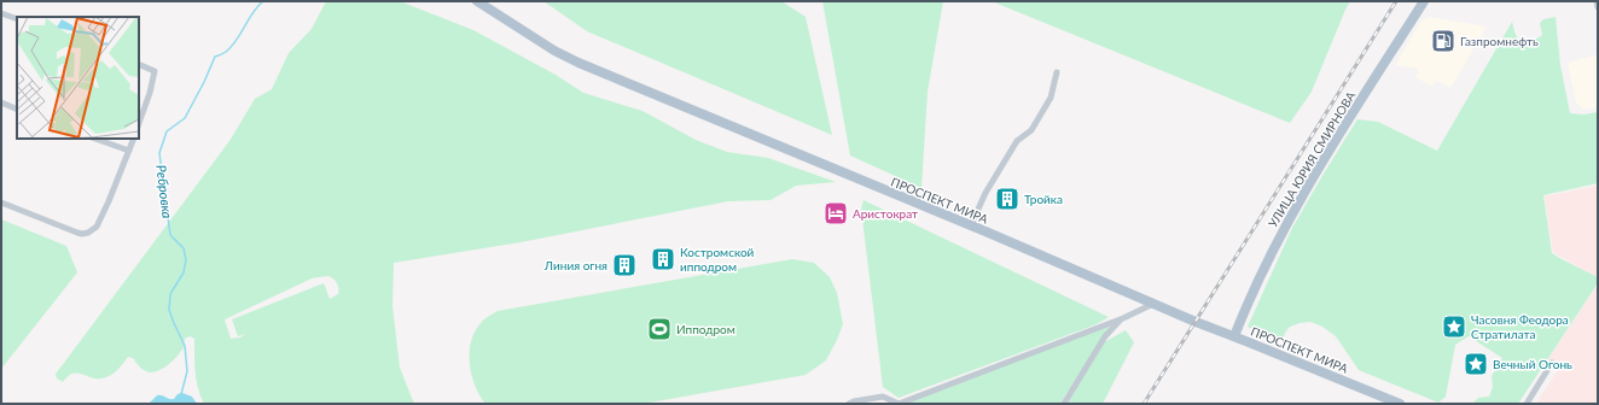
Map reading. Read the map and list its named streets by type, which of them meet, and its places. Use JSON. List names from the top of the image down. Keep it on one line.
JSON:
{"streets":{"main road":["УЛИЦА ЮРИЯ СМИРНОВА","ПРОСПЕКТ МИРА"]},"crossings":[["УЛИЦА ЮРИЯ СМИРНОВА","ПРОСПЕКТ МИРА"]],"water":["Ребровка"],"places":{"fuel station":["Газпромнефть"],"building":["Тройка","Костромской ипподром","Линия огня"],"hotel":["Аристократ"],"place":["Часовня Феодора Стратилата","Вечный Огонь"],"sports":["Ипподром"]}}
